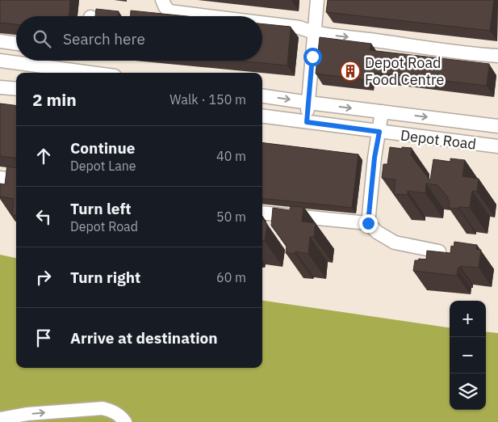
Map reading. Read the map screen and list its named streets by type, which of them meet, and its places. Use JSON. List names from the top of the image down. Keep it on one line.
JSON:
{"streets":{"street":["Depot Road"]},"places":{"building":["Depot Road Food Centre"]},"page":{"search":"Search here","heading":["2 min","Walk · 150 m"],"list":[["Continue","Depot Lane","40 m"],["Turn left","Depot Road","50 m"],["Turn right","60 m"],"Arrive at destination"],"map_buttons":["+","−"]}}
